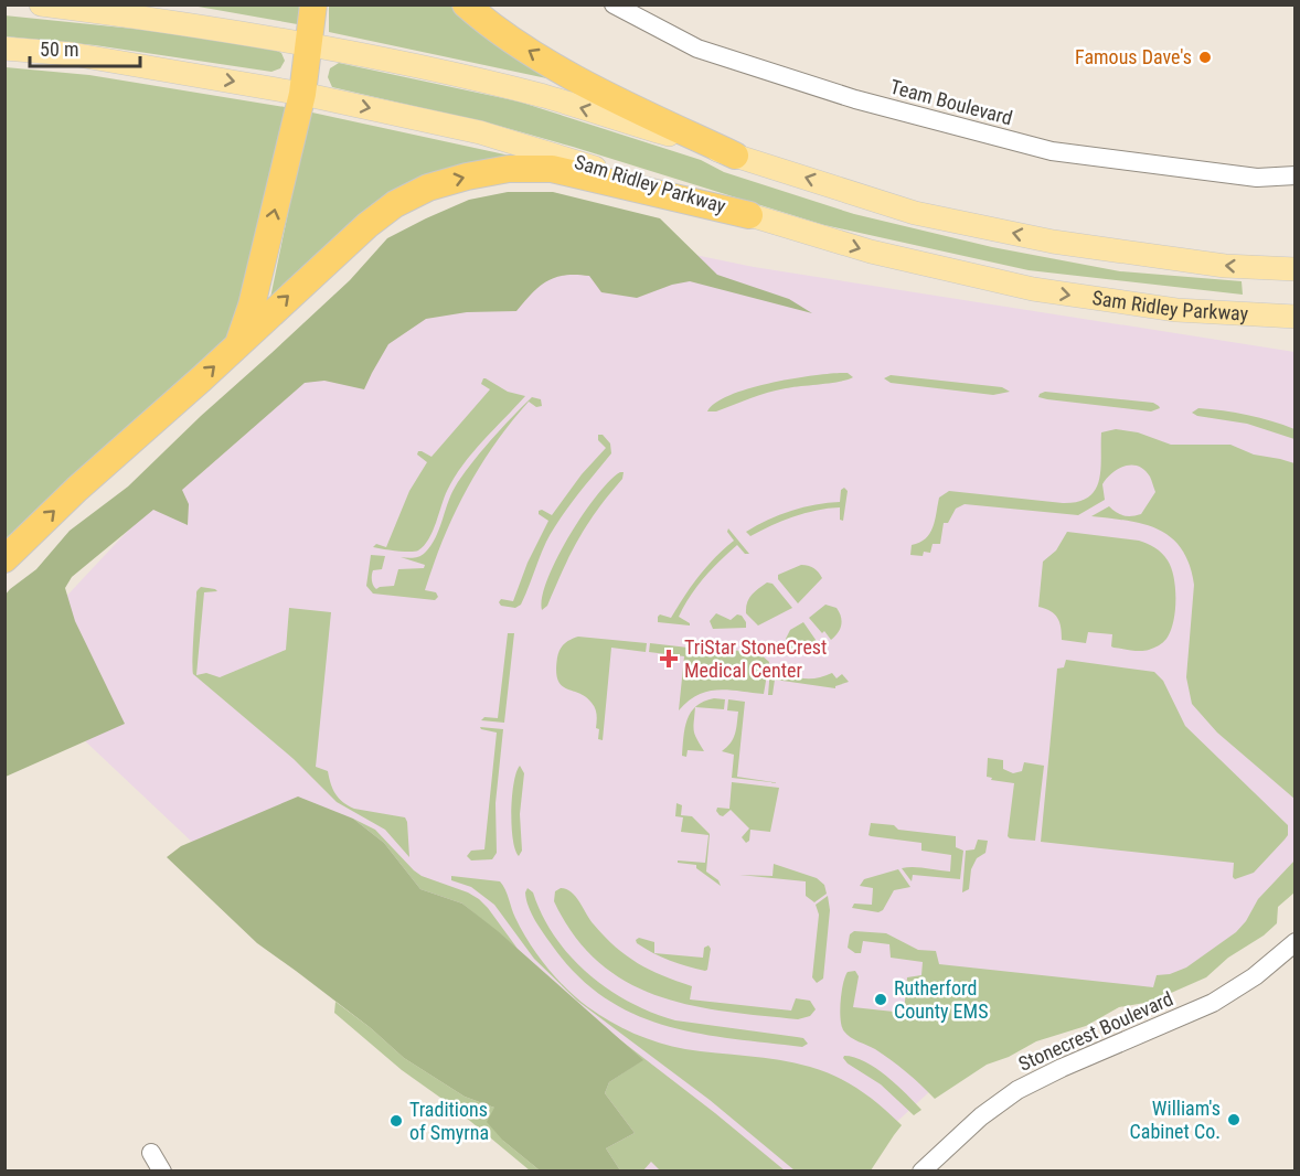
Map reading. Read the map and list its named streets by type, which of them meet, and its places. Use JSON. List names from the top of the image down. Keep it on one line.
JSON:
{"streets":{"main road":["Sam Ridley Parkway"],"street":["Team Boulevard","Stonecrest Boulevard"]},"places":{"other":["Famous Dave's","Rutherford County EMS","William's Cabinet Co.","Traditions of Smyrna"],"health":["TriStar StoneCrest Medical Center"]},"scale_bar":"50 m"}
